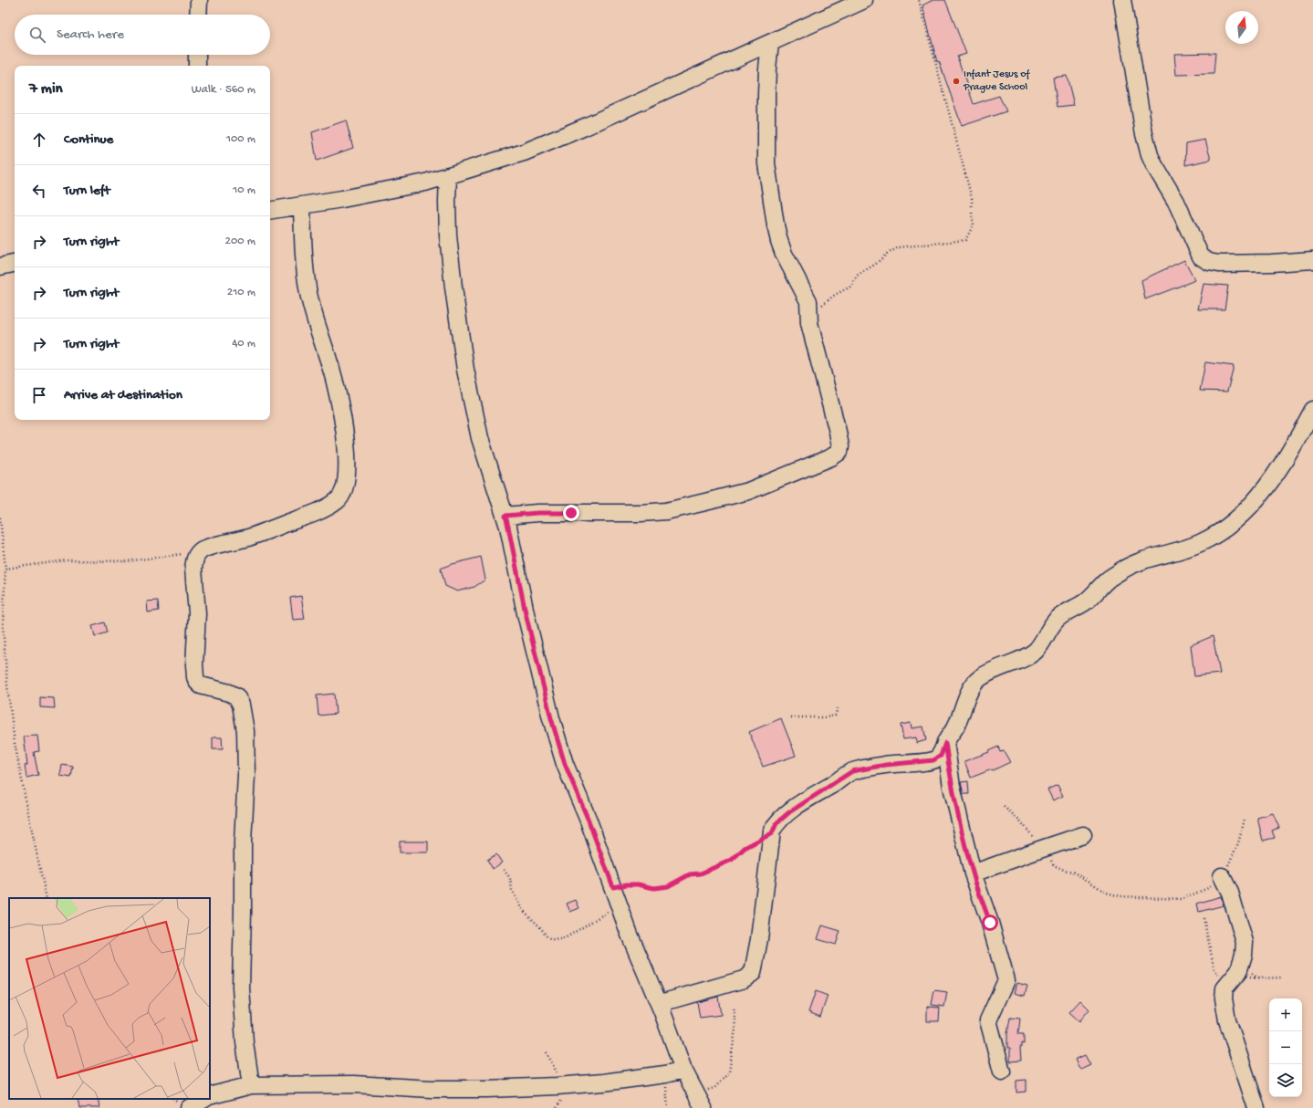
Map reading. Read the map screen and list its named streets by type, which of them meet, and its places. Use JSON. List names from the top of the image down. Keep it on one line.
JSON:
{"places":["Infant Jesus of Prague School"],"north":"top","page":{"search":"Search here","heading":["7 min","Walk · 560 m"],"list":[["Continue","100 m"],["Turn left","10 m"],["Turn right","200 m"],["Turn right","210 m"],["Turn right","40 m"],"Arrive at destination"],"map_buttons":["+","−"]}}
